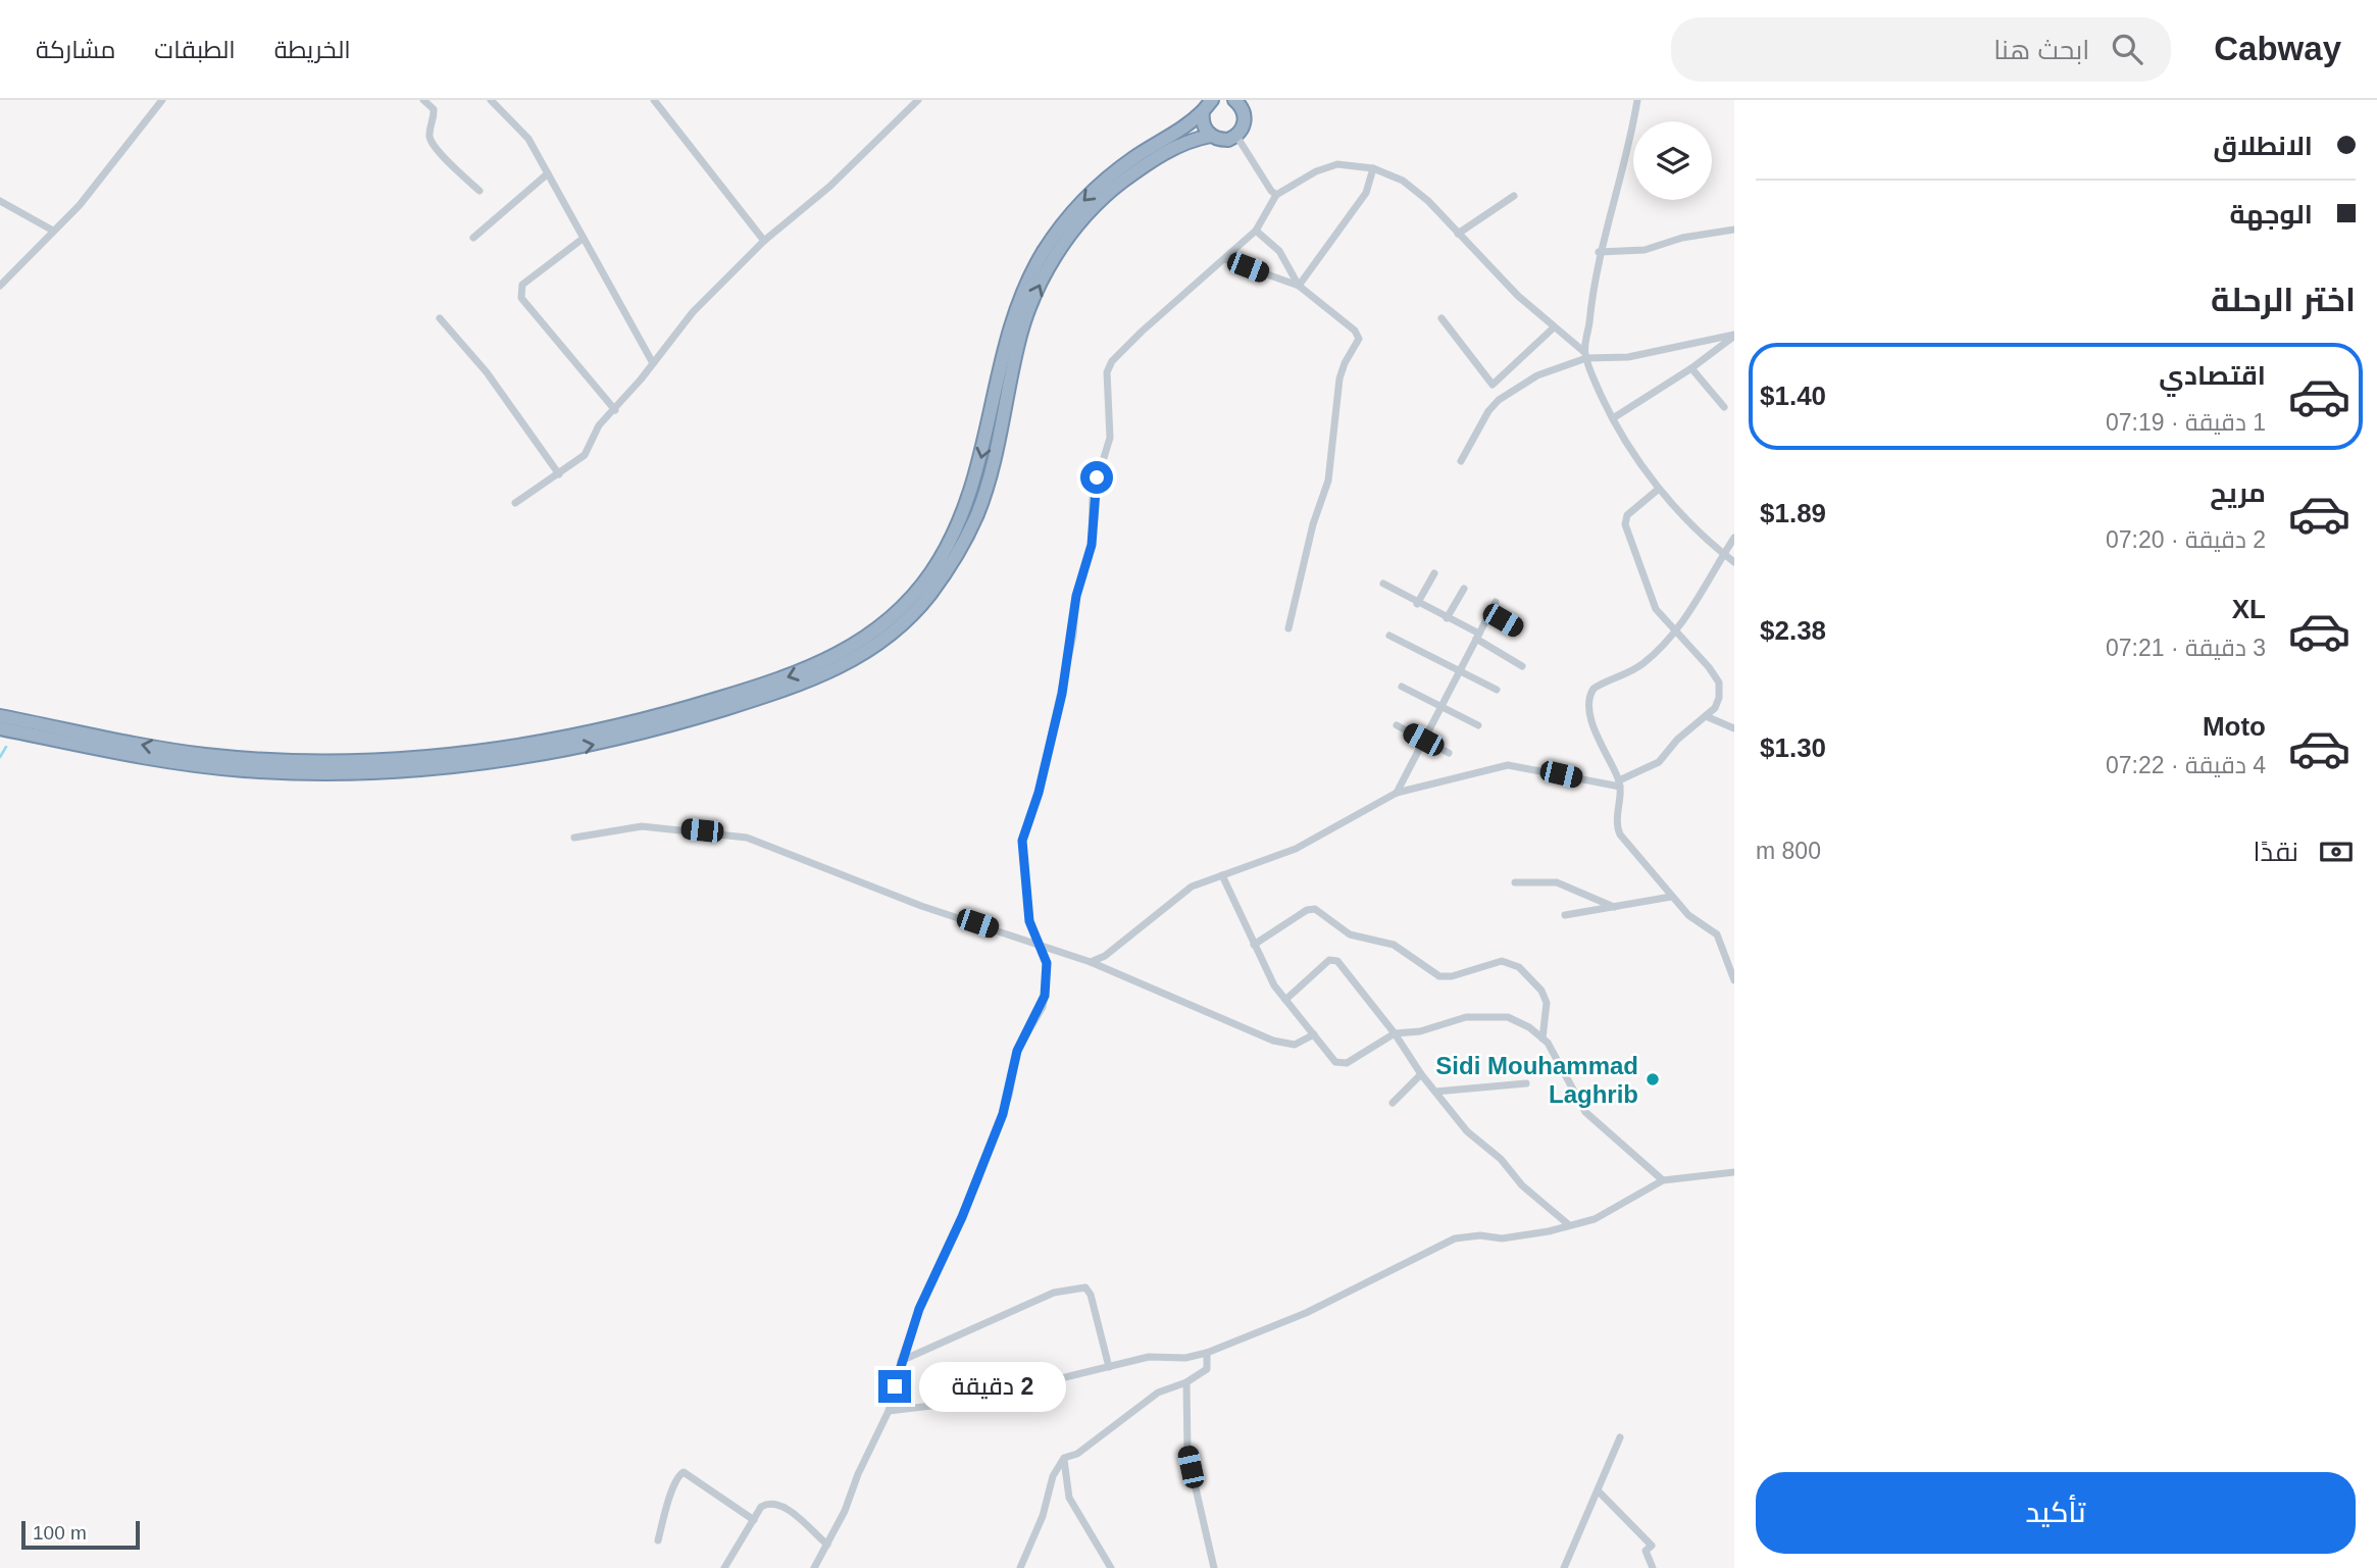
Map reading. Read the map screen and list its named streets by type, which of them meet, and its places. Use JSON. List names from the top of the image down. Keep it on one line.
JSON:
{"places":["Sidi Mouhammad Laghrib"],"scale_bar":"100 m","page":{"header":"Cabway","search":"ابحث هنا","nav":["الخريطة","الطبقات","مشاركة"],"banner":["الانطلاق","الوجهة"],"heading":"اختر الرحلة","list":[{"name":"اقتصادي","note":"1 دقيقة · 07:19","value":"$1.40"},{"name":"مريح","note":"2 دقيقة · 07:20","value":"$1.89"},{"name":"XL","note":"3 دقيقة · 07:21","value":"$2.38"},{"name":"Moto","note":"4 دقيقة · 07:22","value":"$1.30"}],"pay":["نقدًا","800 m"],"bubble":"2 دقيقة","buttons":"تأكيد","scale":"100 m"}}
